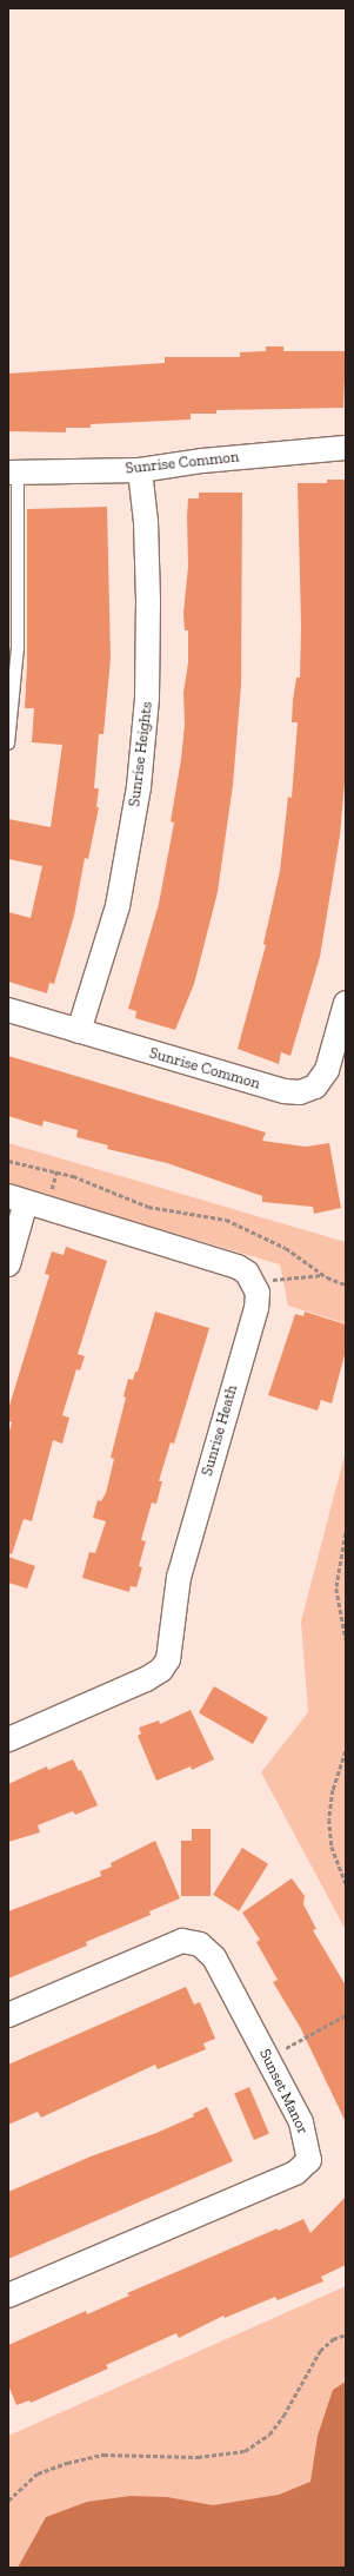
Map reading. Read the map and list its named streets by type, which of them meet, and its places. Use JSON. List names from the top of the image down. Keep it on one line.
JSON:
{"streets":{"street":["Sunrise Common","Sunrise Heights","Sunrise Heath","Sunset Manor"]},"crossings":[["Sunrise Common","Sunrise Heights"]]}
